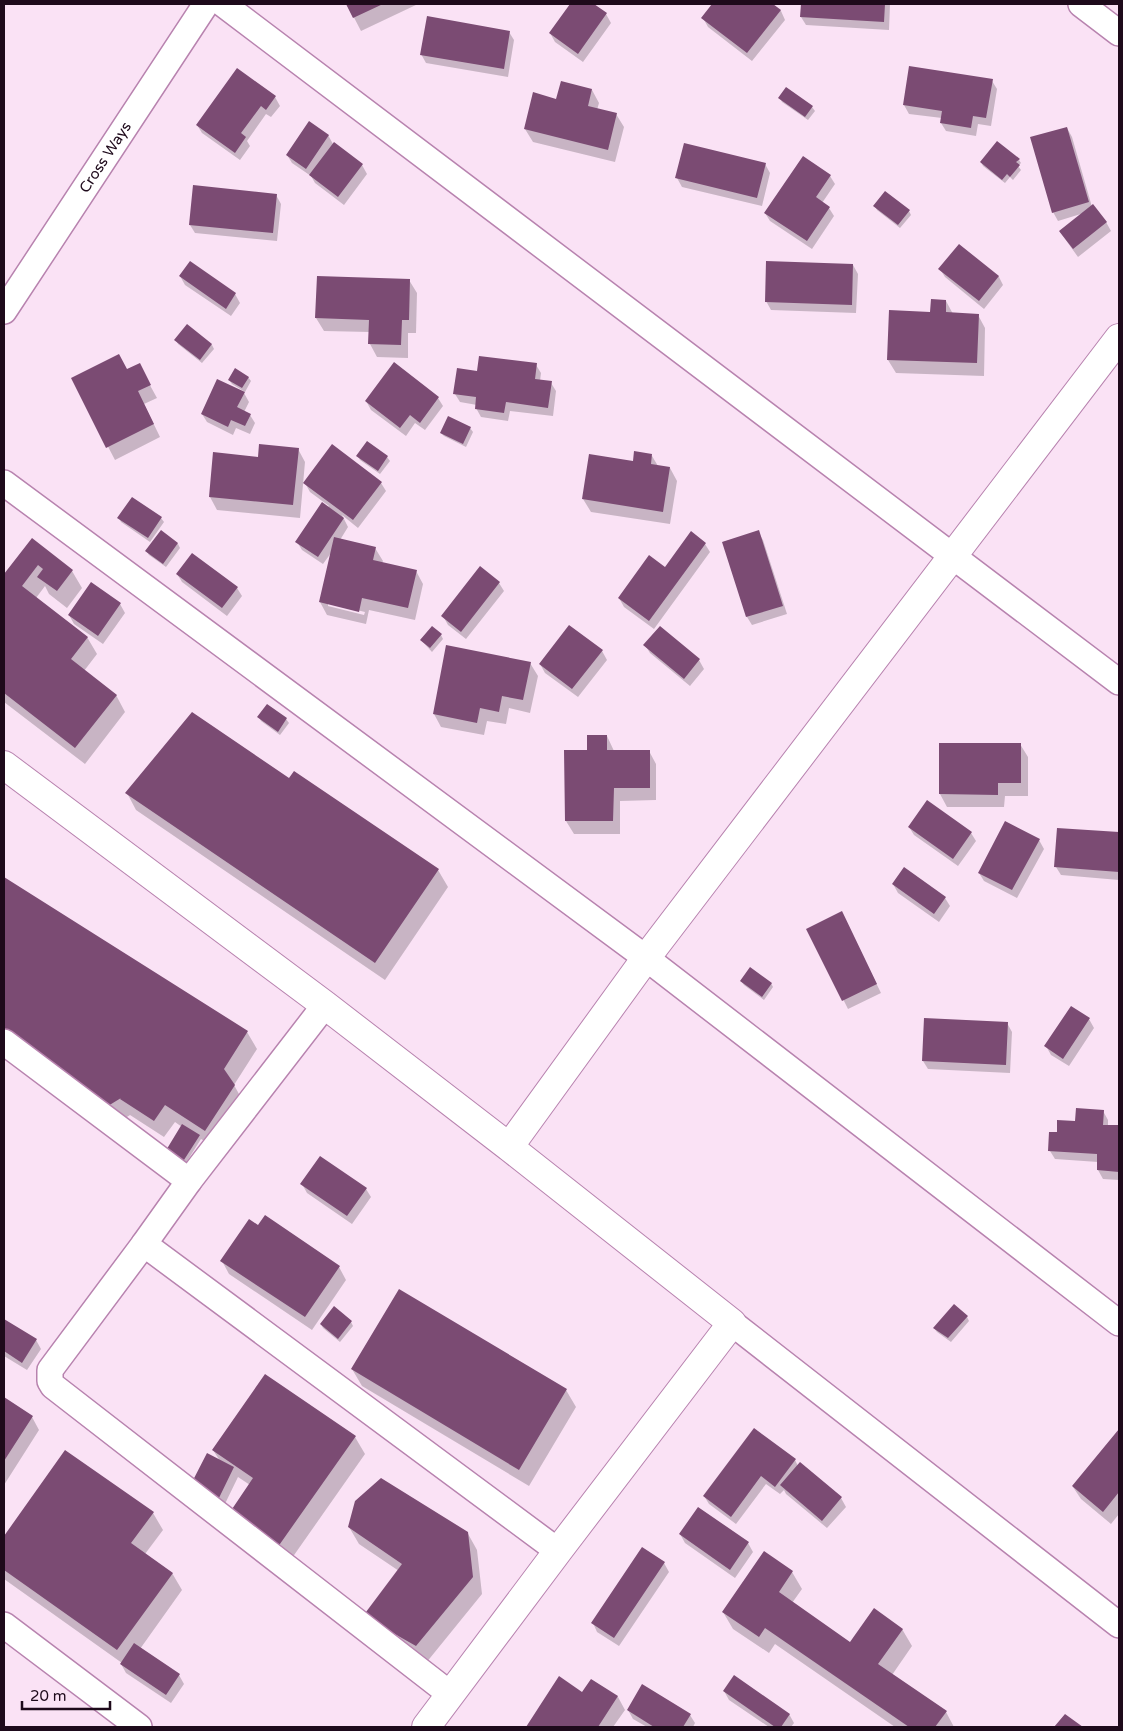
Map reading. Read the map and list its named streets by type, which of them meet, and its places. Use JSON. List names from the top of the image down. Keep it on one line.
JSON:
{"streets":{"street":["Cross Ways"]},"scale_bar":"20 m"}
